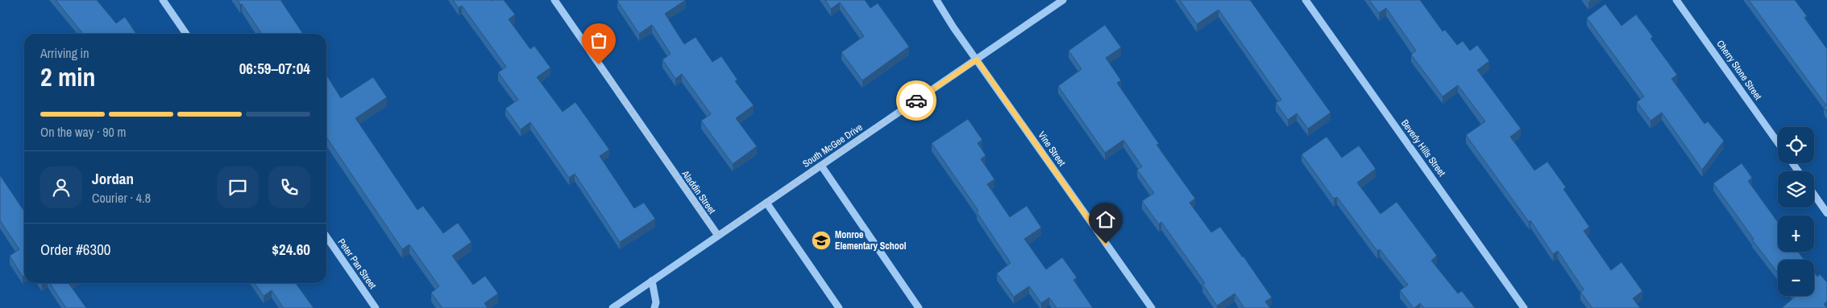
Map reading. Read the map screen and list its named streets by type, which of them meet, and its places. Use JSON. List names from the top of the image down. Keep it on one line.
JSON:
{"streets":{"street":["Cherry Stone Street","South McGee Drive","Beverly Hills Street","Vine Street","Aladdin Street","Peter Pan Street"]},"crossings":[["South McGee Drive","Vine Street"],["South McGee Drive","Aladdin Street"]],"places":{"school or university":["Monroe Elementary School"]},"page":{"heading":["2 min","Arriving in","06:59–07:04"],"panel":["Jordan","Courier · 4.8","Order #6300","$24.60"],"bar":"On the way · 90 m","map_buttons":["+","−"]}}
